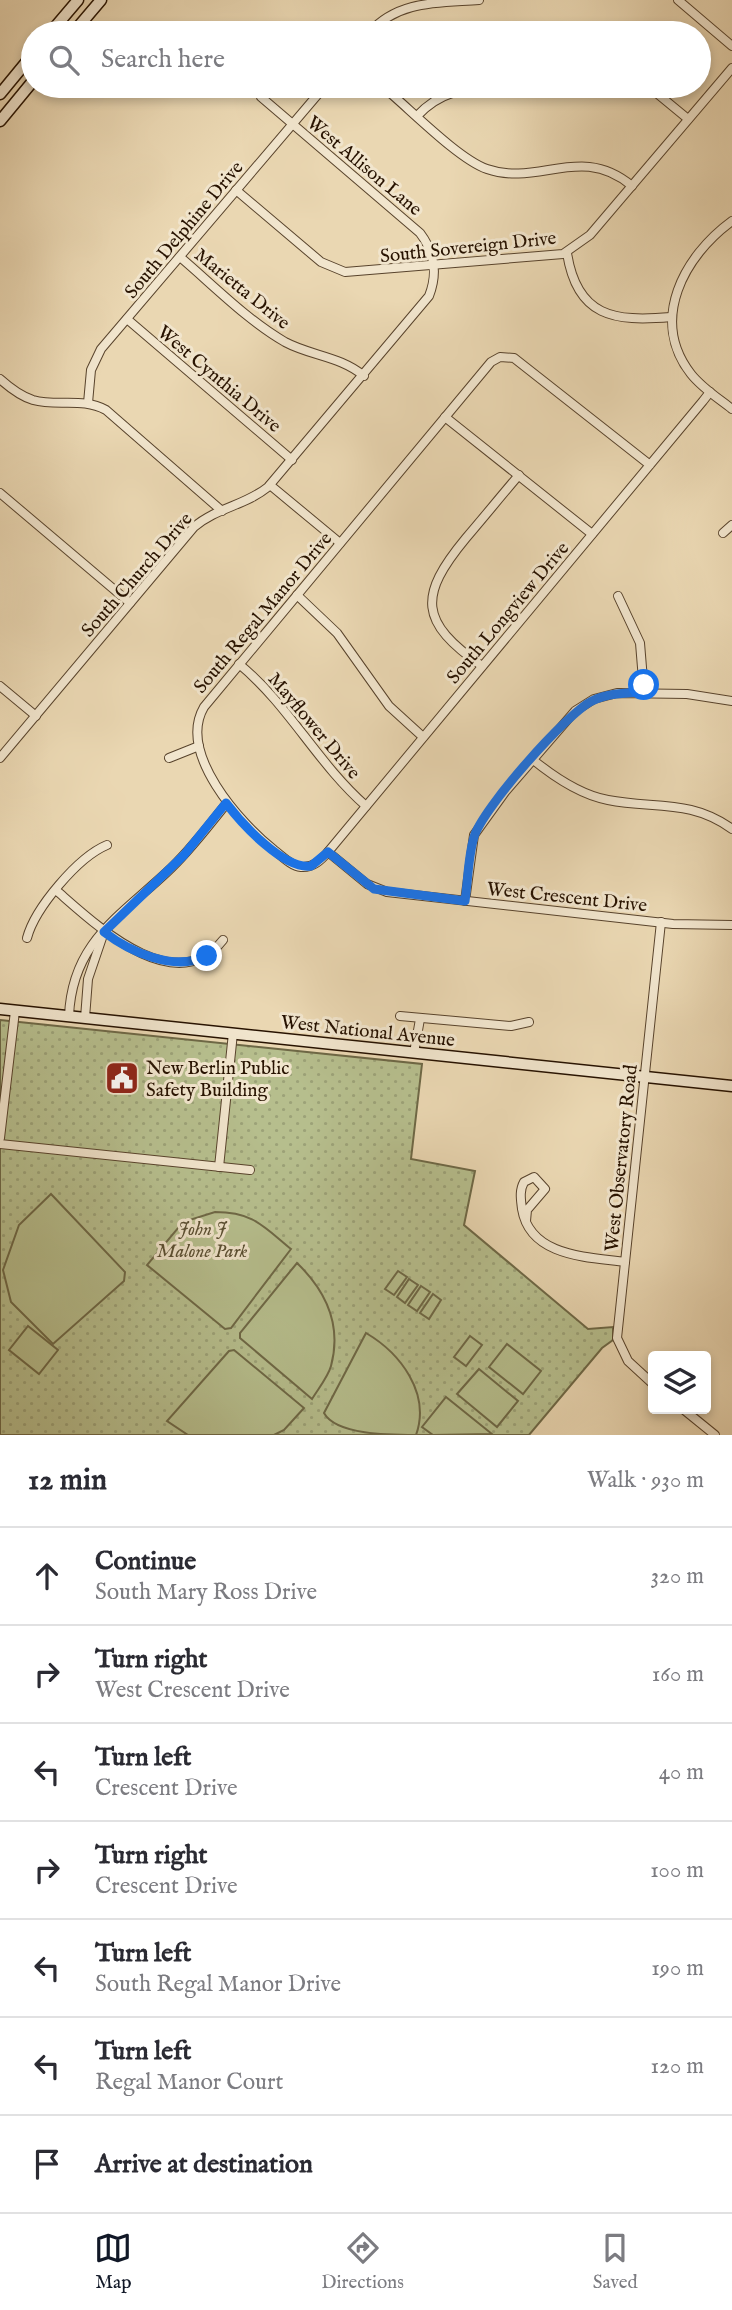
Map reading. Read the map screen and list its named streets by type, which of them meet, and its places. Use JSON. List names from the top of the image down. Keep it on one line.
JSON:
{"streets":{"main road":["West National Avenue"],"street":["West Allison Lane","South Delphine Drive","South Sovereign Drive","Marietta Drive","West Cynthia Drive","South Church Drive","South Regal Manor Drive","South Longview Drive","Mayflower Drive","West Crescent Drive","West Observatory Road"]},"crossings":[["West Allison Lane","South Delphine Drive"],["West Allison Lane","South Sovereign Drive"],["West Allison Lane","South Church Drive"],["South Delphine Drive","South Sovereign Drive"],["South Delphine Drive","Marietta Drive"],["South Delphine Drive","West Cynthia Drive"],["South Sovereign Drive","South Church Drive"],["Marietta Drive","South Church Drive"],["West Cynthia Drive","South Church Drive"],["South Regal Manor Drive","South Longview Drive"],["South Regal Manor Drive","Mayflower Drive"],["South Regal Manor Drive","West Crescent Drive"],["South Longview Drive","Mayflower Drive"],["South Longview Drive","West Crescent Drive"],["West Crescent Drive","West Observatory Road"],["West National Avenue","West Observatory Road"]],"parks":["John J Malone Park"],"places":{"public building":["New Berlin Public Safety Building"]},"page":{"search":"Search here","heading":["12 min","Walk · 930 m"],"list":[["Continue","South Mary Ross Drive","320 m"],["Turn right","West Crescent Drive","160 m"],["Turn left","Crescent Drive","40 m"],["Turn right","Crescent Drive","100 m"],["Turn left","South Regal Manor Drive","190 m"],["Turn left","Regal Manor Court","120 m"],"Arrive at destination"],"nav":["Map","Directions","Saved"]}}
